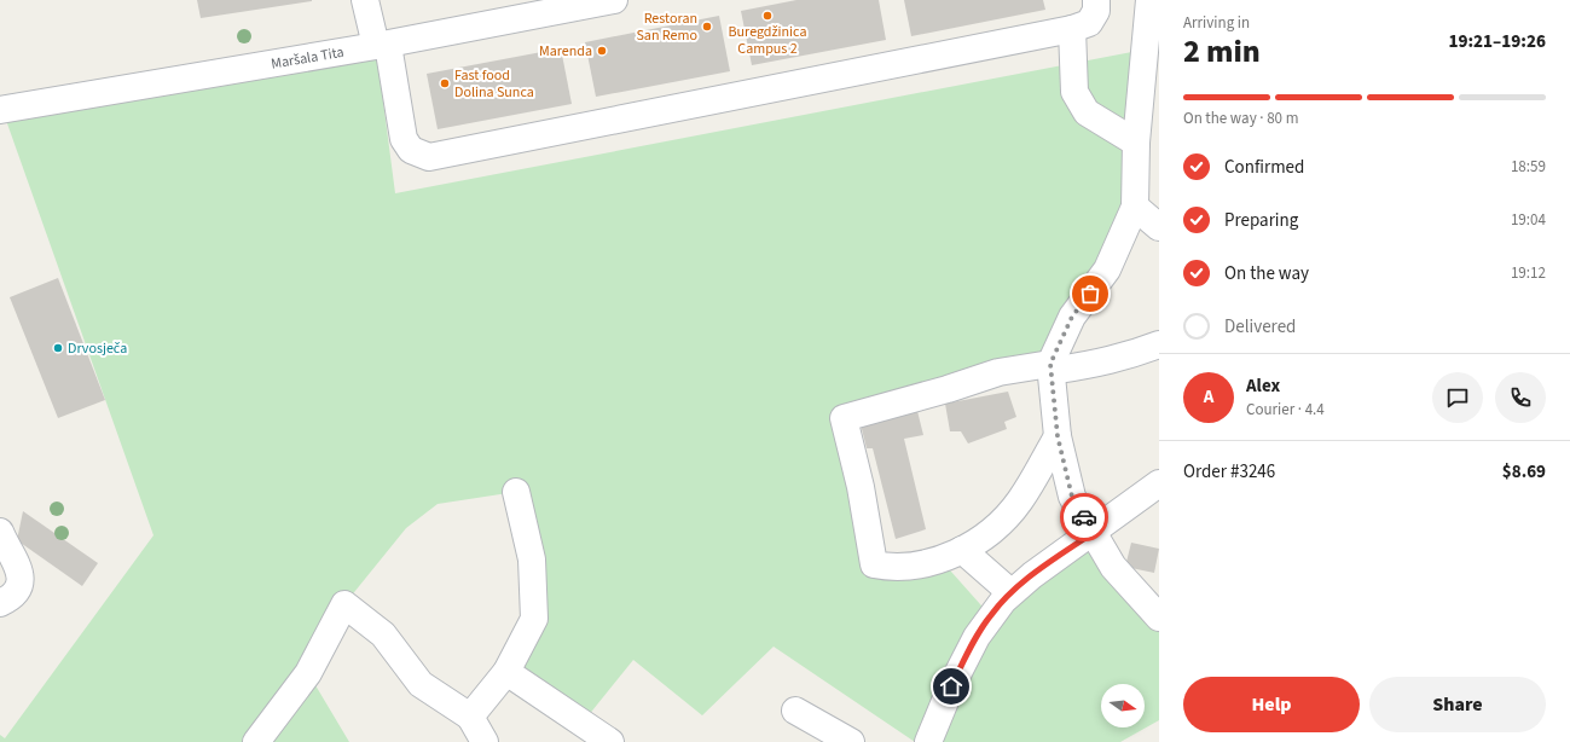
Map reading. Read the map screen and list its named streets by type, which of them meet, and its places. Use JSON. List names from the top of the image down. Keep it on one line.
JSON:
{"streets":{"street":["Maršala Tita"]},"places":["Buregdžinica Campus 2","Restoran San Remo","Marenda","Fast food Dolina Sunca","Drvosječa"],"north":"right","page":{"heading":["2 min","Arriving in","19:21–19:26"],"panel":["Alex","Courier · 4.4","Order #3246","$8.69"],"bar":"On the way · 80 m","list":[["Confirmed","18:59"],["Preparing","19:04"],["On the way","19:12"],"Delivered"],"round":"A","buttons":["Help","Share"]}}
